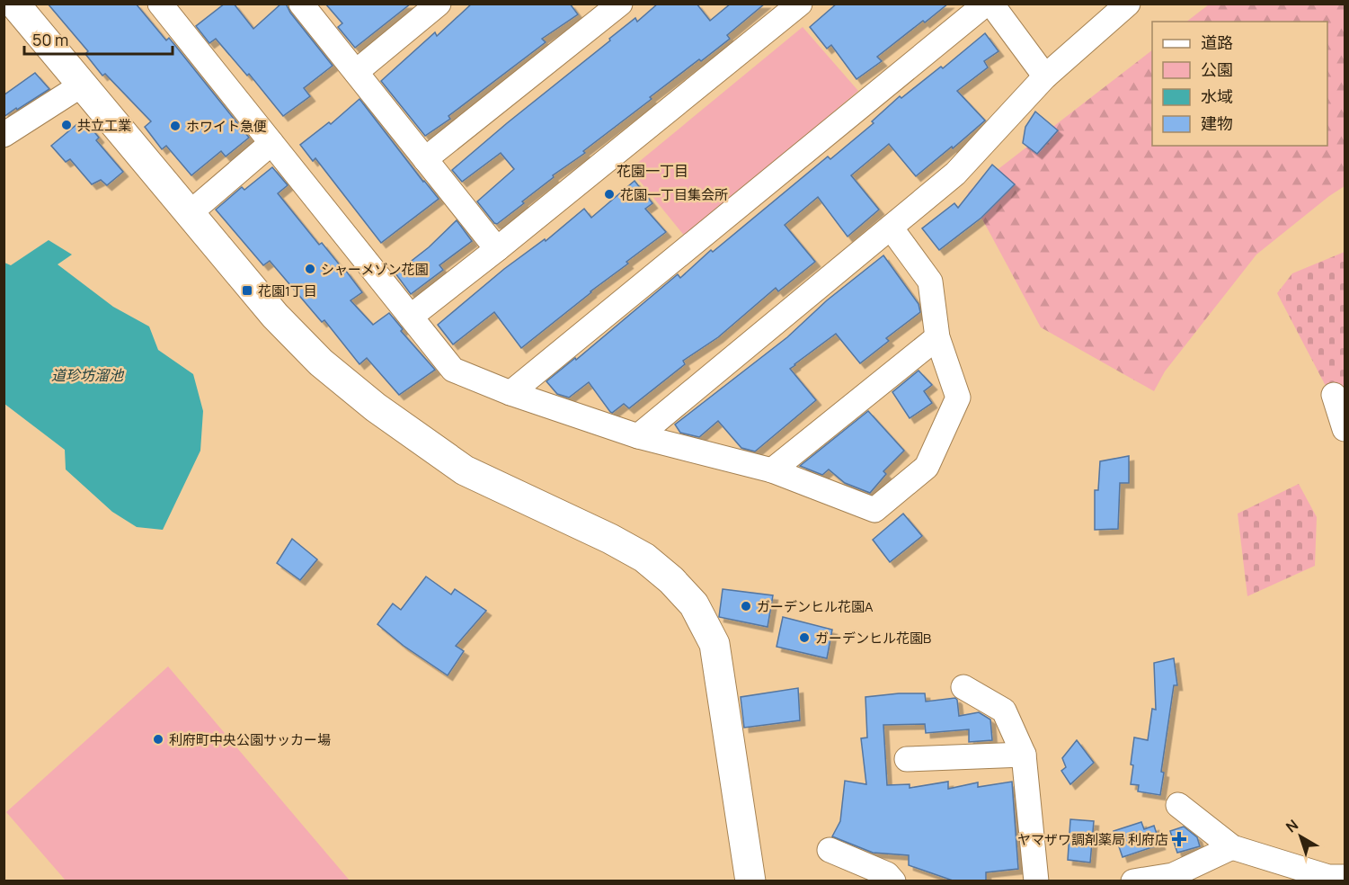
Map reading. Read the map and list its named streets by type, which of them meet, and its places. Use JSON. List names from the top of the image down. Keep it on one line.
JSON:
{"districts":["花園一丁目"],"water":["道珍坊溜池"],"places":{"other":["共立工業","ホワイト急便","花園一丁目集会所","シャーメゾン花園","ガーデンヒル花園A","ガーデンヒル花園B","利府町中央公園サッカー場"],"transit":["花園1丁目"],"health":["ヤマザワ調剤薬局 利府店"]},"legend":["道路","公園","水域","建物"],"scale_bar":"50 m","north":"top left"}
